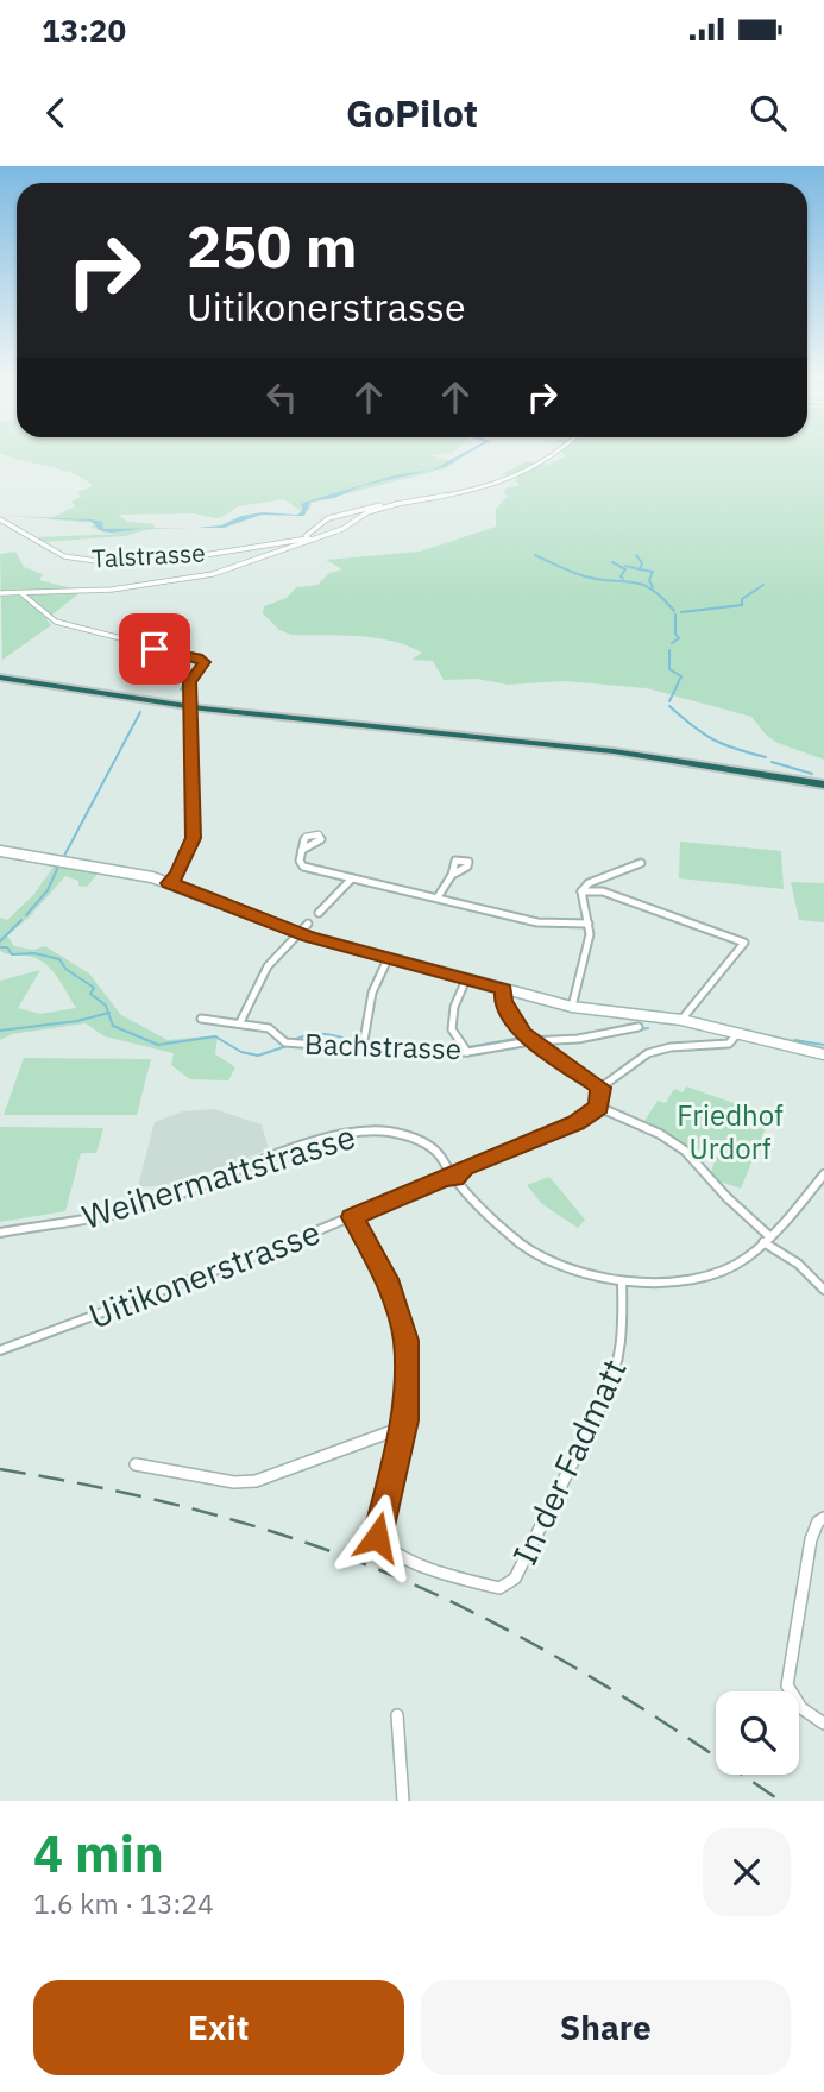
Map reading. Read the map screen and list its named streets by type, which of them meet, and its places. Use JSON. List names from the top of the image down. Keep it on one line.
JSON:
{"streets":{"street":["Talstrasse","Bachstrasse","Weihermattstrasse","Uitikonerstrasse","In der Fadmatt"]},"crossings":[["Weihermattstrasse","Uitikonerstrasse"],["Weihermattstrasse","In der Fadmatt"],["Uitikonerstrasse","In der Fadmatt"]],"parks":["Friedhof Urdorf"],"page":{"status":"13:20","header":"GoPilot","turn":["250 m","Uitikonerstrasse"],"heading":["4 min","1.6 km · 13:24"],"buttons":["Exit","Share"]}}
